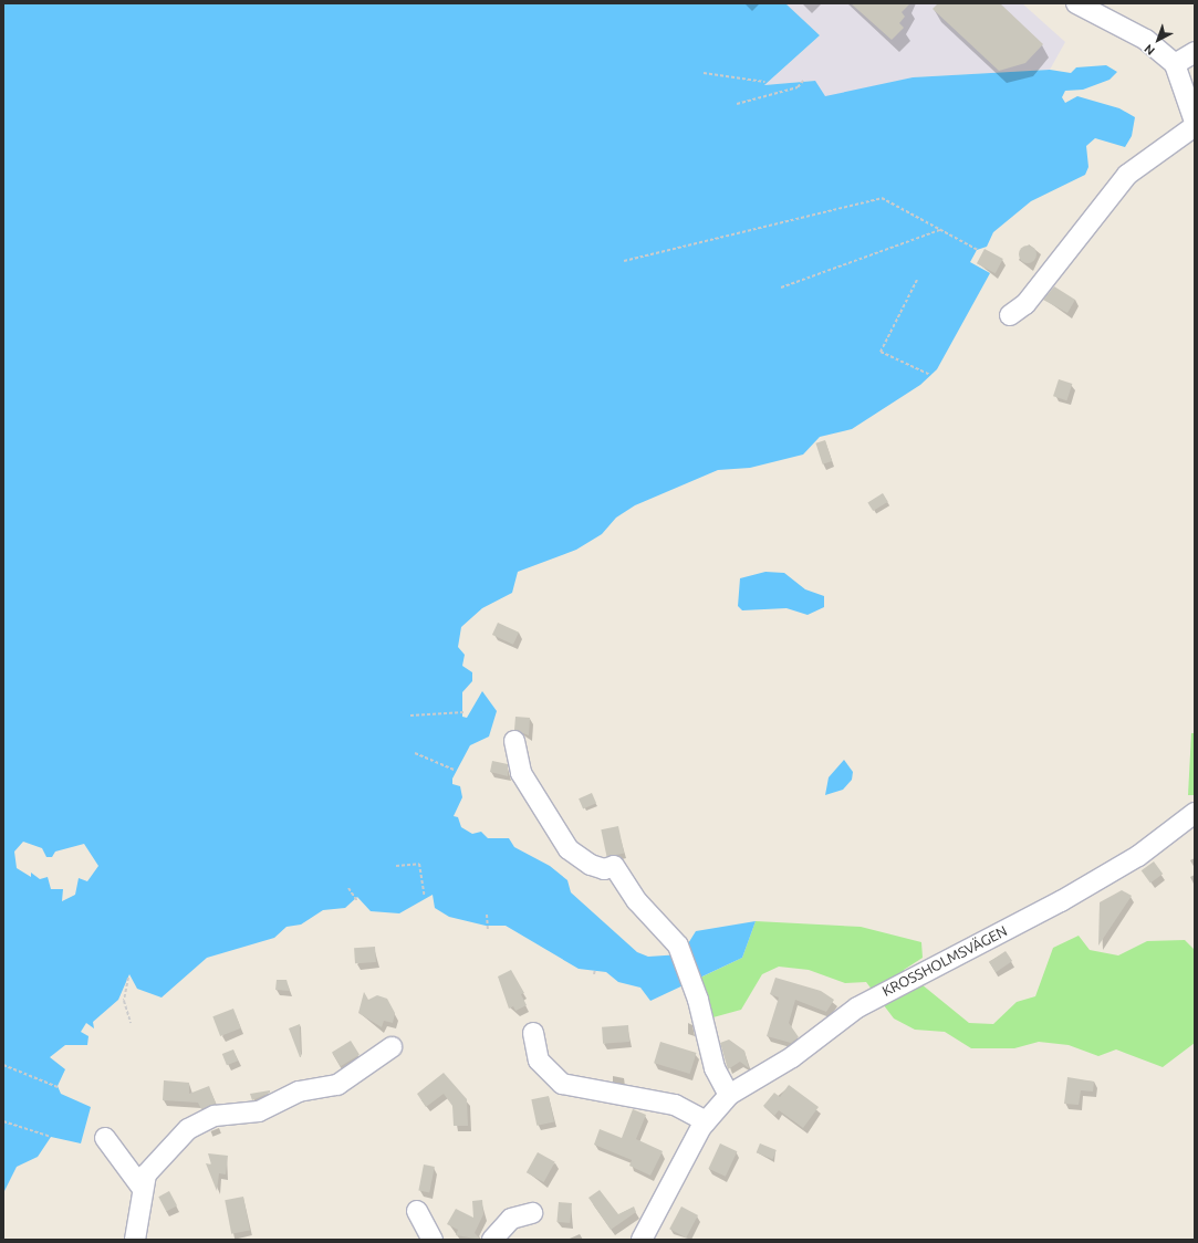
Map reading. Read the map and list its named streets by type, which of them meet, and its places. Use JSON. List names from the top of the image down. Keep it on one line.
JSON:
{"streets":{"street":["KROSSHOLMSVÄGEN"]},"north":"bottom left"}
